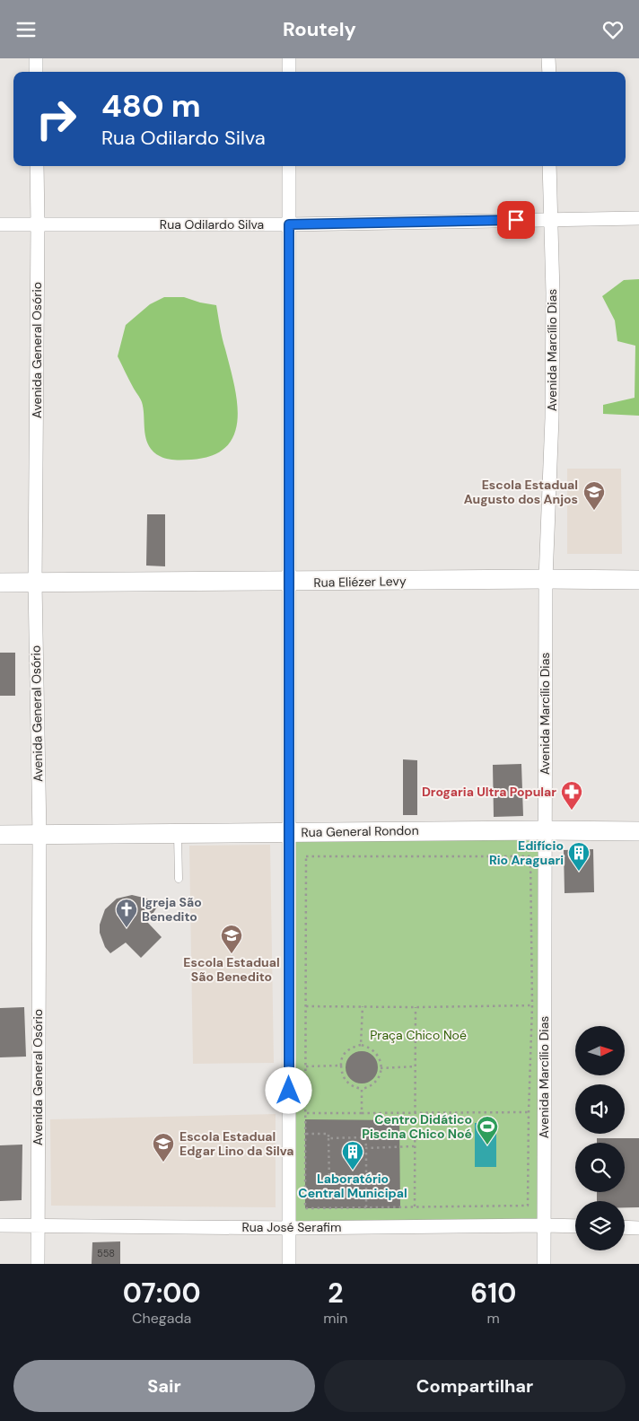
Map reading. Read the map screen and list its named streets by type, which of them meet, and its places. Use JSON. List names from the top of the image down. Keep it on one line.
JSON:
{"streets":{"main road":["Rua Eliézer Levy","Rua General Rondon"],"street":["Rua Odilardo Silva","Avenida General Osório","Avenida Marcílio Dias","Rua José Serafim"]},"crossings":[["Rua Odilardo Silva","Avenida General Osório"],["Rua Odilardo Silva","Avenida Marcílio Dias"],["Avenida General Osório","Rua Eliézer Levy"],["Avenida General Osório","Rua General Rondon"],["Avenida General Osório","Rua José Serafim"],["Avenida Marcílio Dias","Rua Eliézer Levy"],["Avenida Marcílio Dias","Rua General Rondon"],["Avenida Marcílio Dias","Rua José Serafim"]],"parks":["Praça Chico Noé"],"places":{"school or university":["Escola Estadual Augusto dos Anjos","Escola Estadual São Benedito","Escola Estadual Edgar Lino da Silva"],"pharmacy":["Drogaria Ultra Popular"],"building":["Edifício Rio Araguari","Laboratório Central Municipal"],"church":["Igreja São Benedito"],"sports":["Centro Didático Piscina Chico Noé"]},"house_numbers":["558"],"north":"right","page":{"header":"Routely","turn":["480 m","Rua Odilardo Silva"],"eta":["07:00","Chegada","2","min","610","m"],"buttons":["Sair","Compartilhar"]}}
